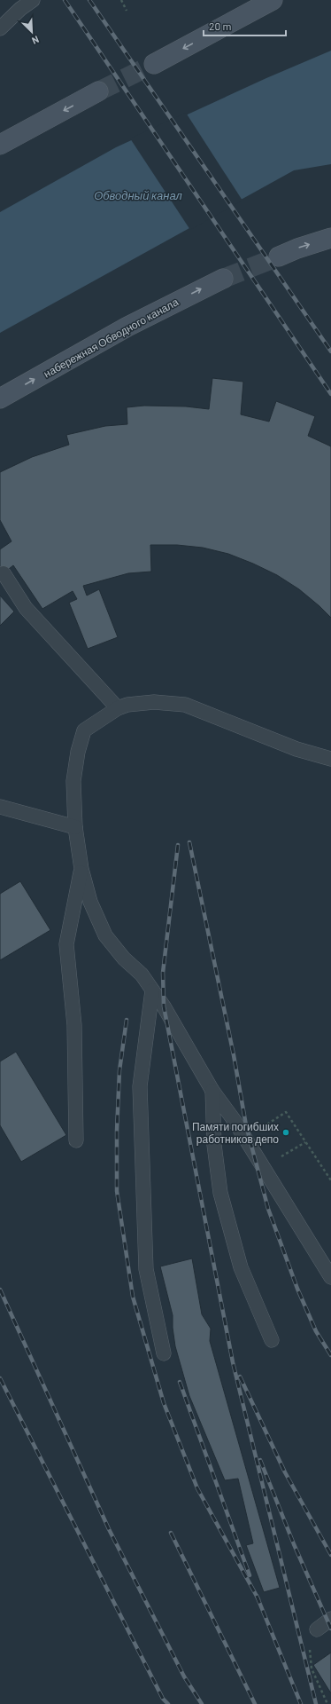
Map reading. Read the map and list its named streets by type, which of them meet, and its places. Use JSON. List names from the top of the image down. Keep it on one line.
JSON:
{"streets":{"main road":["набережная Обводного канала"]},"one_way":["набережная Обводного канала"],"water":["Обводный канал"],"places":["Памяти погибших работников депо"],"scale_bar":"20 m","north":"bottom right"}
